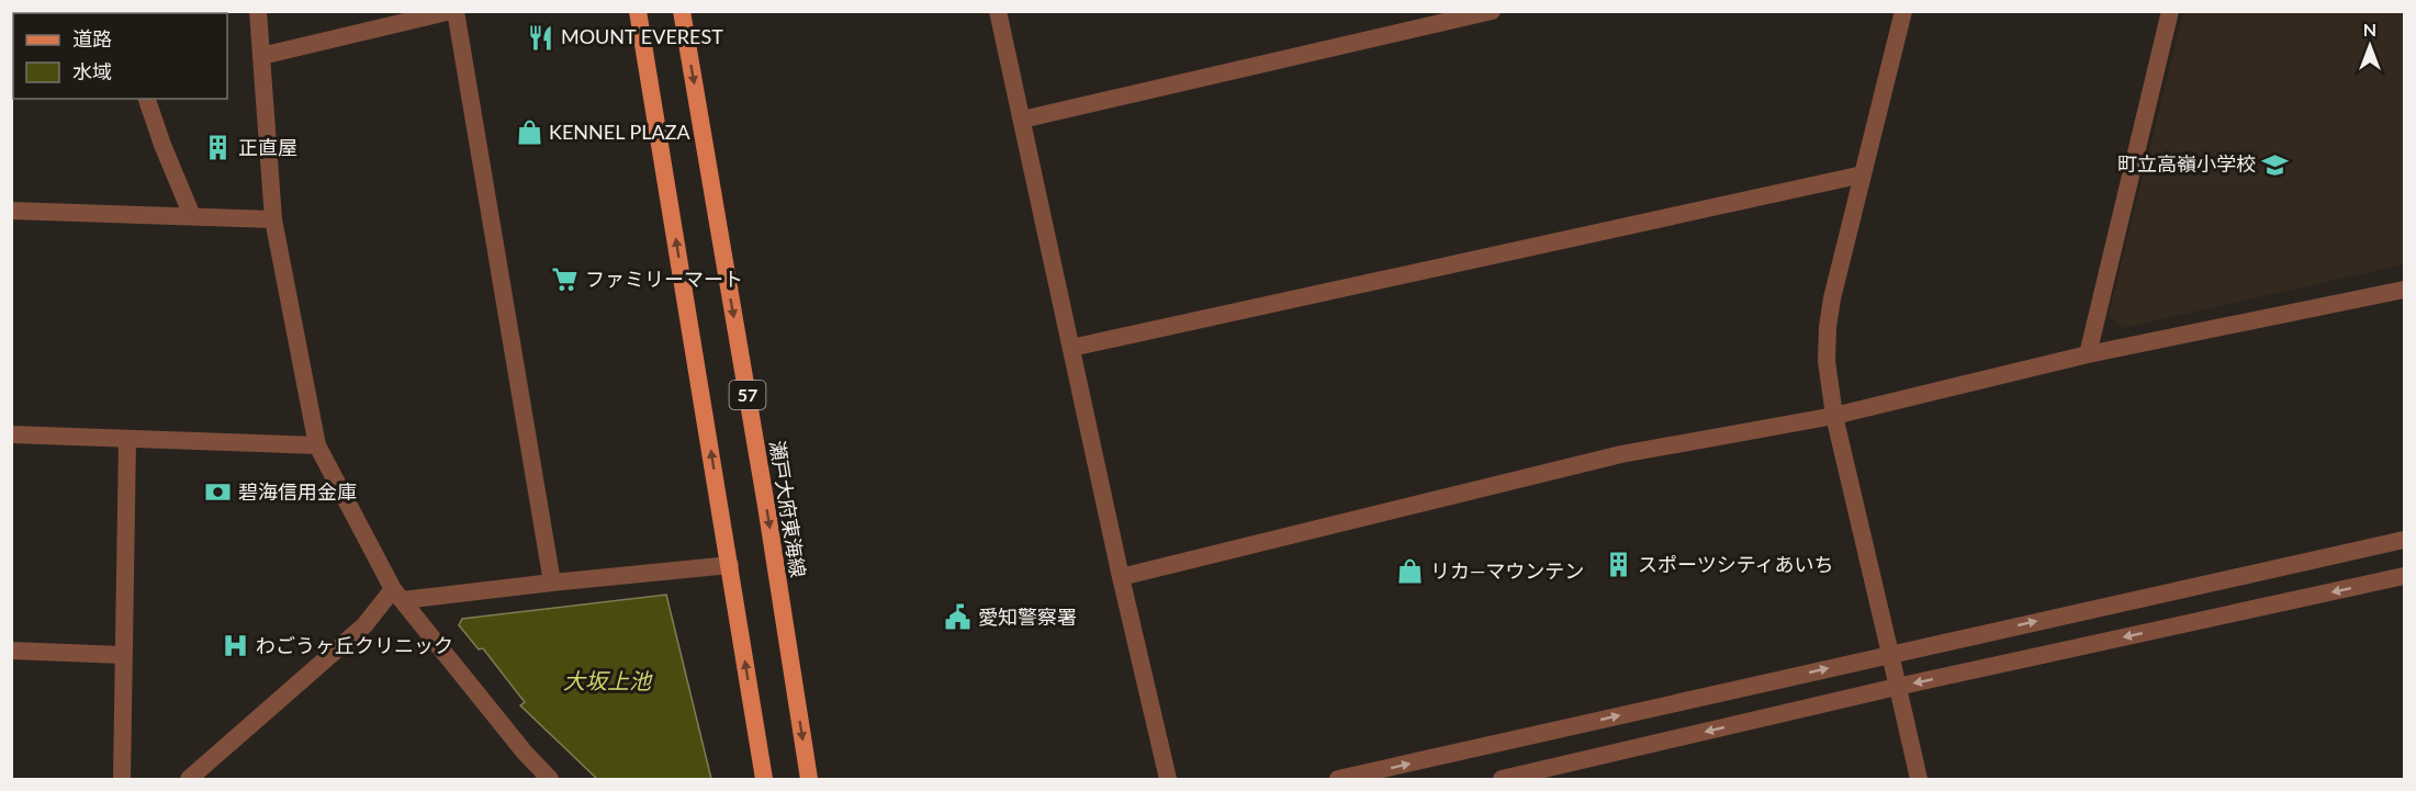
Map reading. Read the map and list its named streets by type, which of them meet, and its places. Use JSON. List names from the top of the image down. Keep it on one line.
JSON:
{"streets":{"main road":["57","瀬戸大府東海線"]},"water":["大坂上池"],"places":{"restaurant":["MOUNT EVEREST"],"shop":["KENNEL PLAZA","リカ―マウンテン"],"building":["正直屋","スポーツシティあいち"],"school or university":["町立高嶺小学校"],"supermarket":["ファミリーマート"],"bank":["碧海信用金庫"],"public building":["愛知警察署"],"hospital":["わごうヶ丘クリニック"]},"legend":["道路","水域"],"north":"top"}
